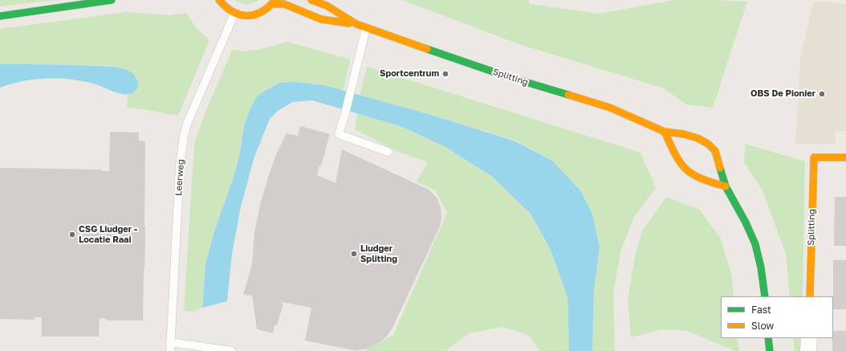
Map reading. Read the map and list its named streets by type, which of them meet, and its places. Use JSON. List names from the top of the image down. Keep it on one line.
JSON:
{"streets":{"main road":["Splitting"],"lane":["Leerweg"]},"places":["Sportcentrum","OBS De Pionier","CSG Liudger - Locatie Raai","Liudger Splitting"],"legend":["Fast","Slow"]}
